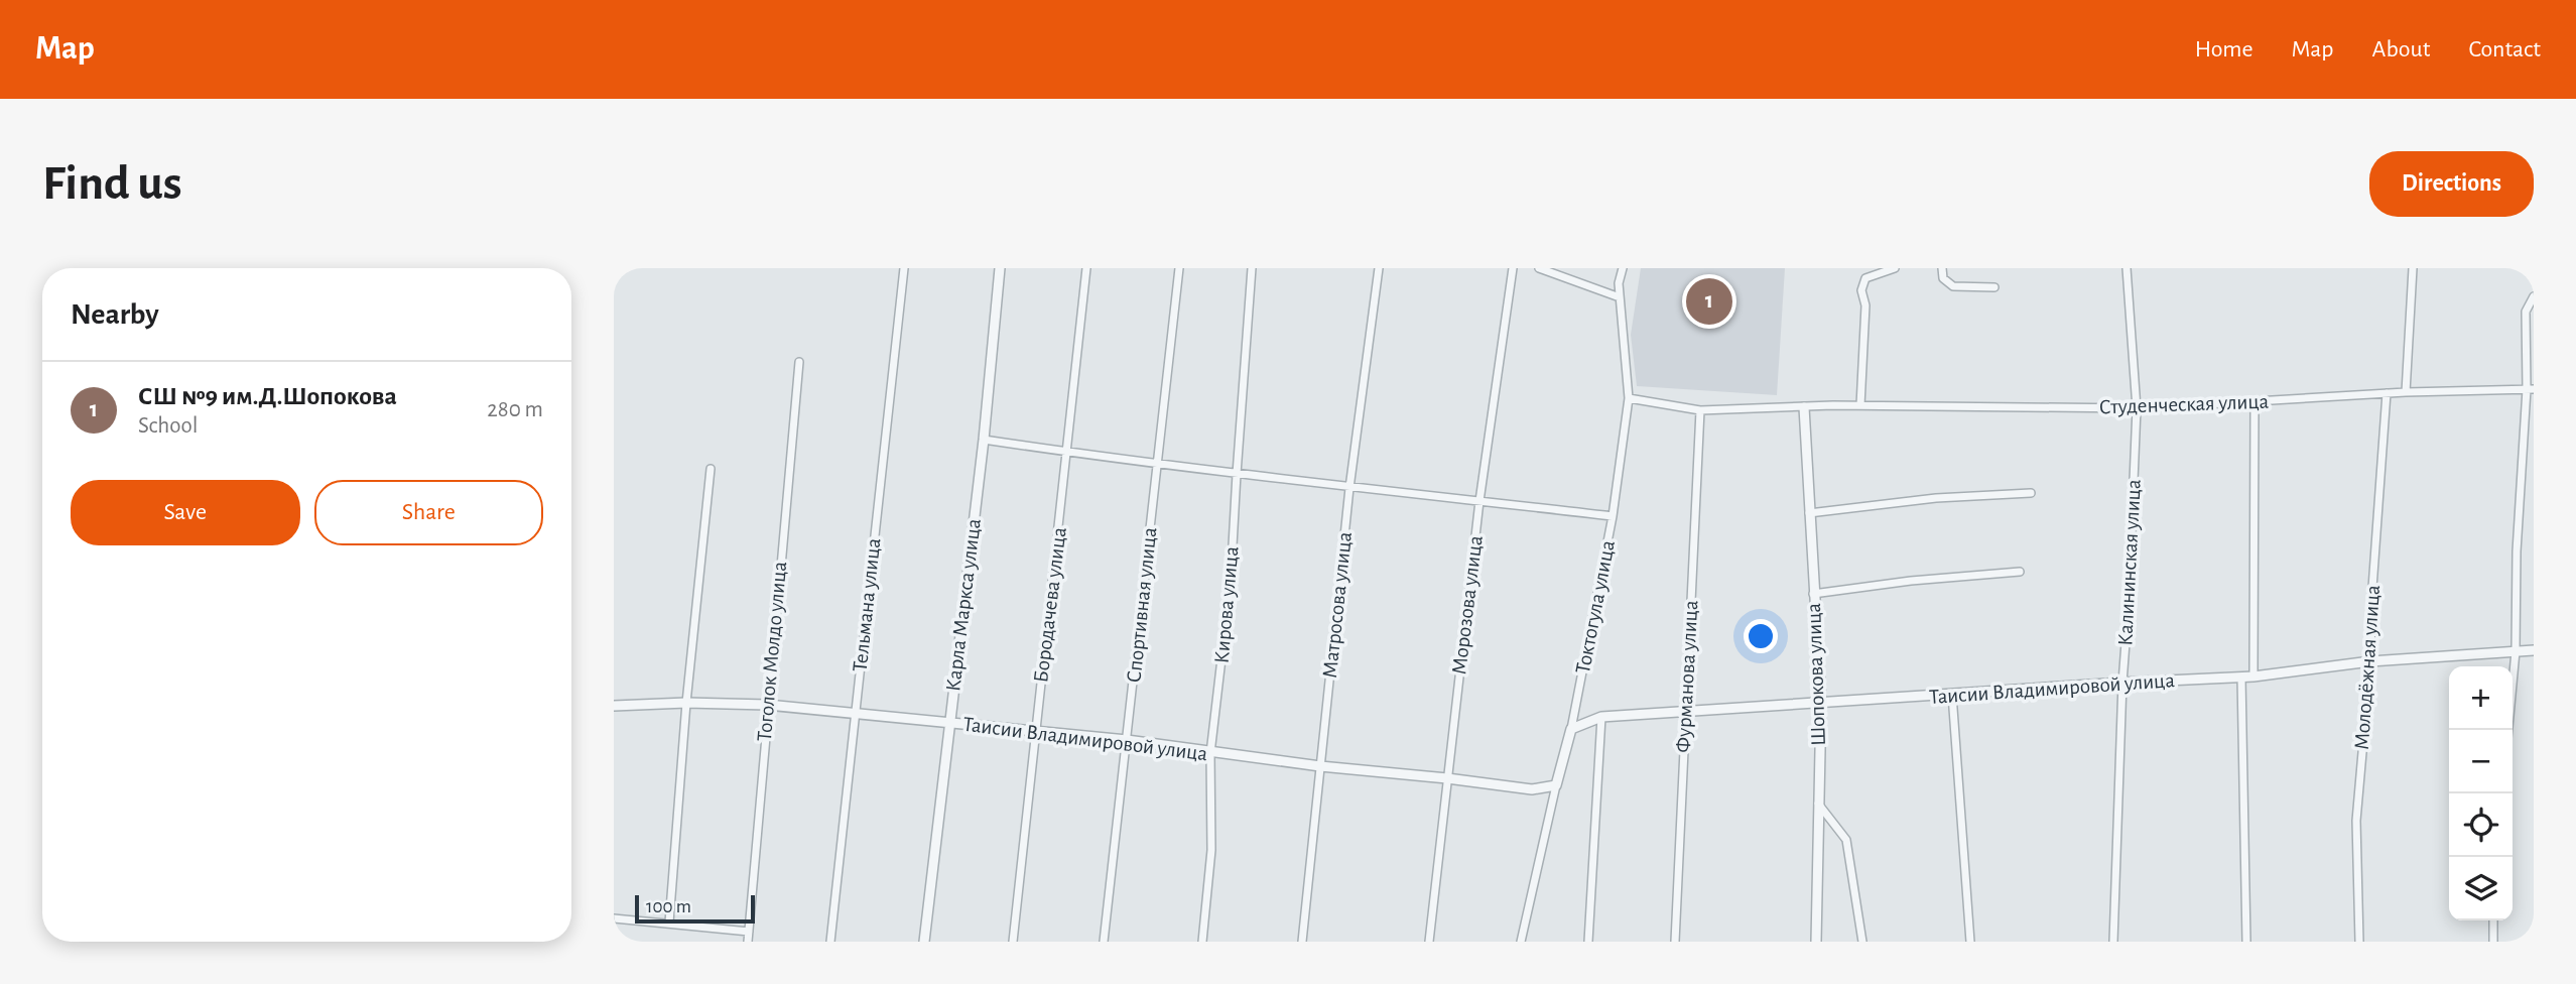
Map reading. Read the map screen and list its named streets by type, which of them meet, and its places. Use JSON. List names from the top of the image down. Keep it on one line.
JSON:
{"streets":{"street":["Студенческая улица","Калининская улица","Тельмана улица","Карла Маркса улица","Бородачева улица","Спортивная улица","Кирова улица","Матросова улица","Морозова улица","Токтогула улица","Тоголок Молдо улица","Молодёжная улица","Шопокова улица","Фурманова улица","Таисии Владимировой улица"]},"crossings":[["Студенческая улица","Калининская улица"],["Студенческая улица","Молодёжная улица"],["Студенческая улица","Шопокова улица"],["Калининская улица","Таисии Владимировой улица"],["Тельмана улица","Таисии Владимировой улица"],["Карла Маркса улица","Таисии Владимировой улица"],["Бородачева улица","Таисии Владимировой улица"],["Спортивная улица","Таисии Владимировой улица"],["Кирова улица","Таисии Владимировой улица"],["Матросова улица","Таисии Владимировой улица"],["Морозова улица","Таисии Владимировой улица"],["Токтогула улица","Таисии Владимировой улица"],["Тоголок Молдо улица","Таисии Владимировой улица"],["Молодёжная улица","Таисии Владимировой улица"],["Шопокова улица","Таисии Владимировой улица"],["Фурманова улица","Таисии Владимировой улица"]],"scale_bar":"100 m","page":{"header":"Map","nav":["Home","Map","About","Contact"],"buttons":["Directions",["Save","Share"]],"title":"Find us","heading":"Nearby","pins":"1","list":[{"mark":"1","name":"СШ №9 им.Д.Шопокова","note":"School","value":"280 m"}],"map_buttons":["+","−"],"scale":"100 m"}}
